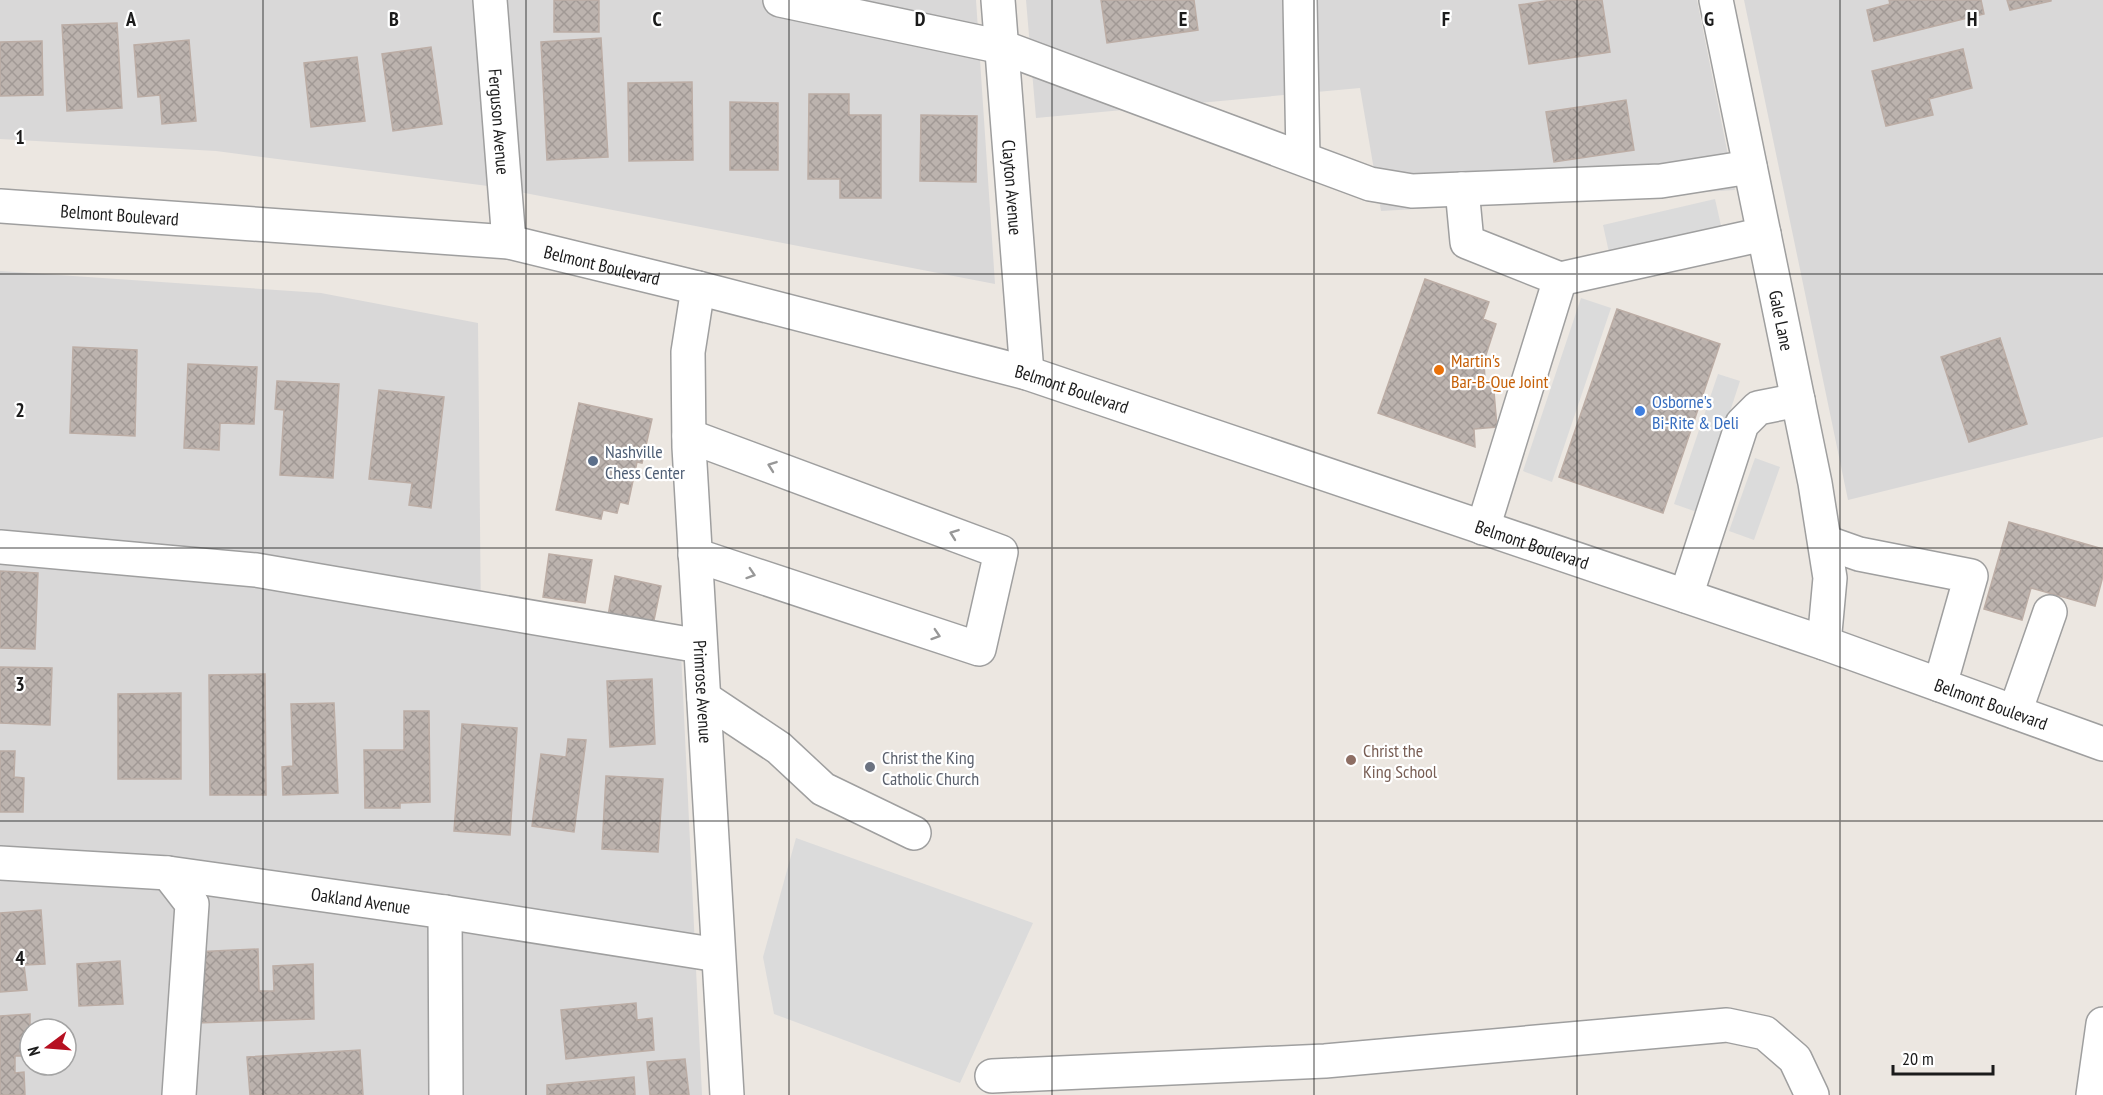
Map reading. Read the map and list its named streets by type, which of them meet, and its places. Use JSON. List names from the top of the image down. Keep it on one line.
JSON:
{"streets":{"street":["Ferguson Avenue","Clayton Avenue","Belmont Boulevard","Gale Lane","Primrose Avenue","Oakland Avenue"]},"crossings":[["Ferguson Avenue","Belmont Boulevard"],["Clayton Avenue","Belmont Boulevard"],["Belmont Boulevard","Gale Lane"],["Belmont Boulevard","Primrose Avenue"],["Primrose Avenue","Oakland Avenue"]],"places":["Martin's Bar-B-Que Joint","Osborne's Bi-Rite & Deli","Nashville Chess Center","Christ the King School","Christ the King Catholic Church"],"scale_bar":"20 m","north":"left","grid":{"columns":["A","B","C","D","E","F","G","H"],"rows":["1","2","3","4"]}}
